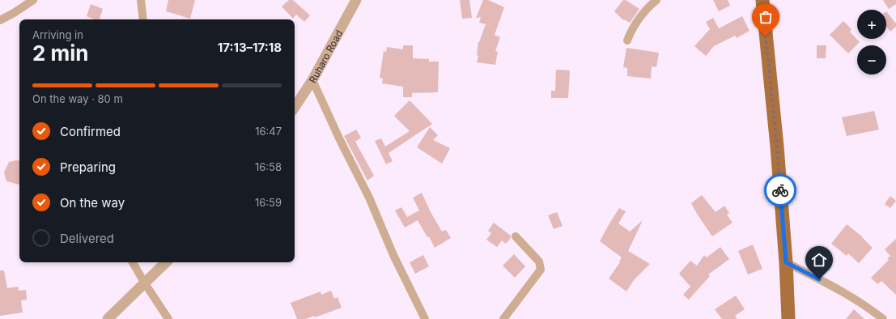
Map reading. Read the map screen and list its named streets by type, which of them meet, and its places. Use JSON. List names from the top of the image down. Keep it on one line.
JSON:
{"streets":{"street":["Ruharo Road"]},"page":{"map_buttons":["+","−"],"heading":["2 min","Arriving in","17:13–17:18"],"bar":"On the way · 80 m","list":[["Confirmed","16:47"],["Preparing","16:58"],["On the way","16:59"],"Delivered"]}}
